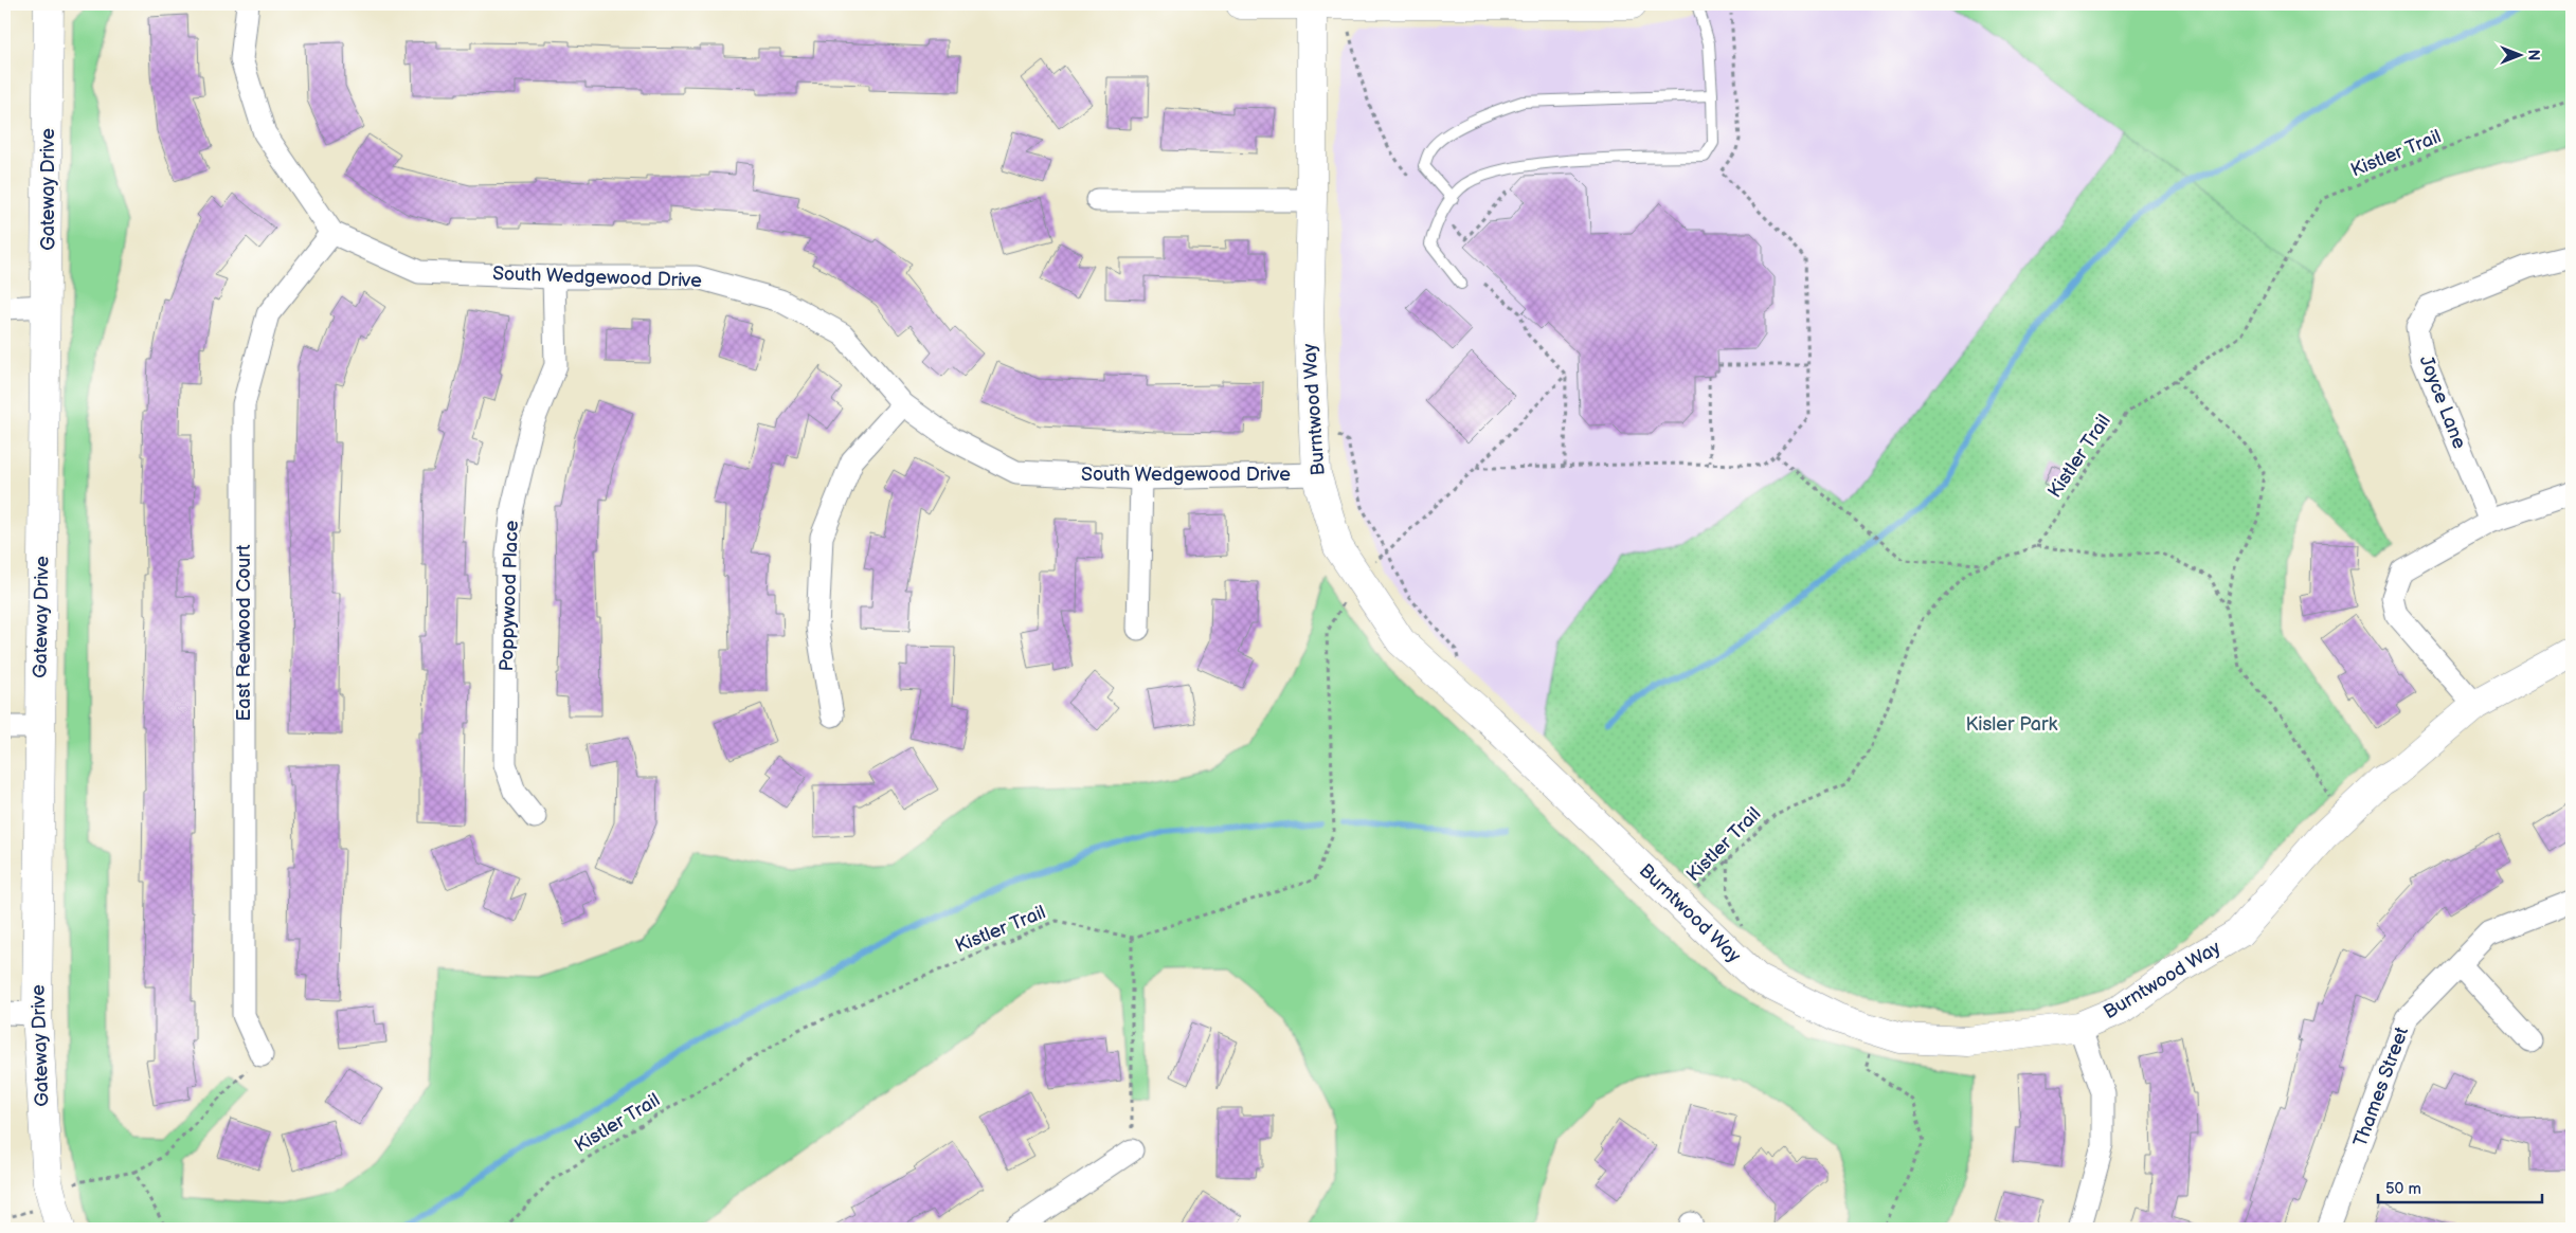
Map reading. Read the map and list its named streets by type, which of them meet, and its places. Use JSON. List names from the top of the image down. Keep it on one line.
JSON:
{"streets":{"street":["Gateway Drive","South Wedgewood Drive","Joyce Lane","Burntwood Way","Poppywood Place","East Redwood Court","Thames Street"],"path":["Kistler Trail"]},"crossings":[["Kistler Trail","Burntwood Way"],["South Wedgewood Drive","Burntwood Way"],["South Wedgewood Drive","Poppywood Place"],["South Wedgewood Drive","East Redwood Court"]],"parks":["Kisler Park"],"scale_bar":"50 m","north":"right"}
